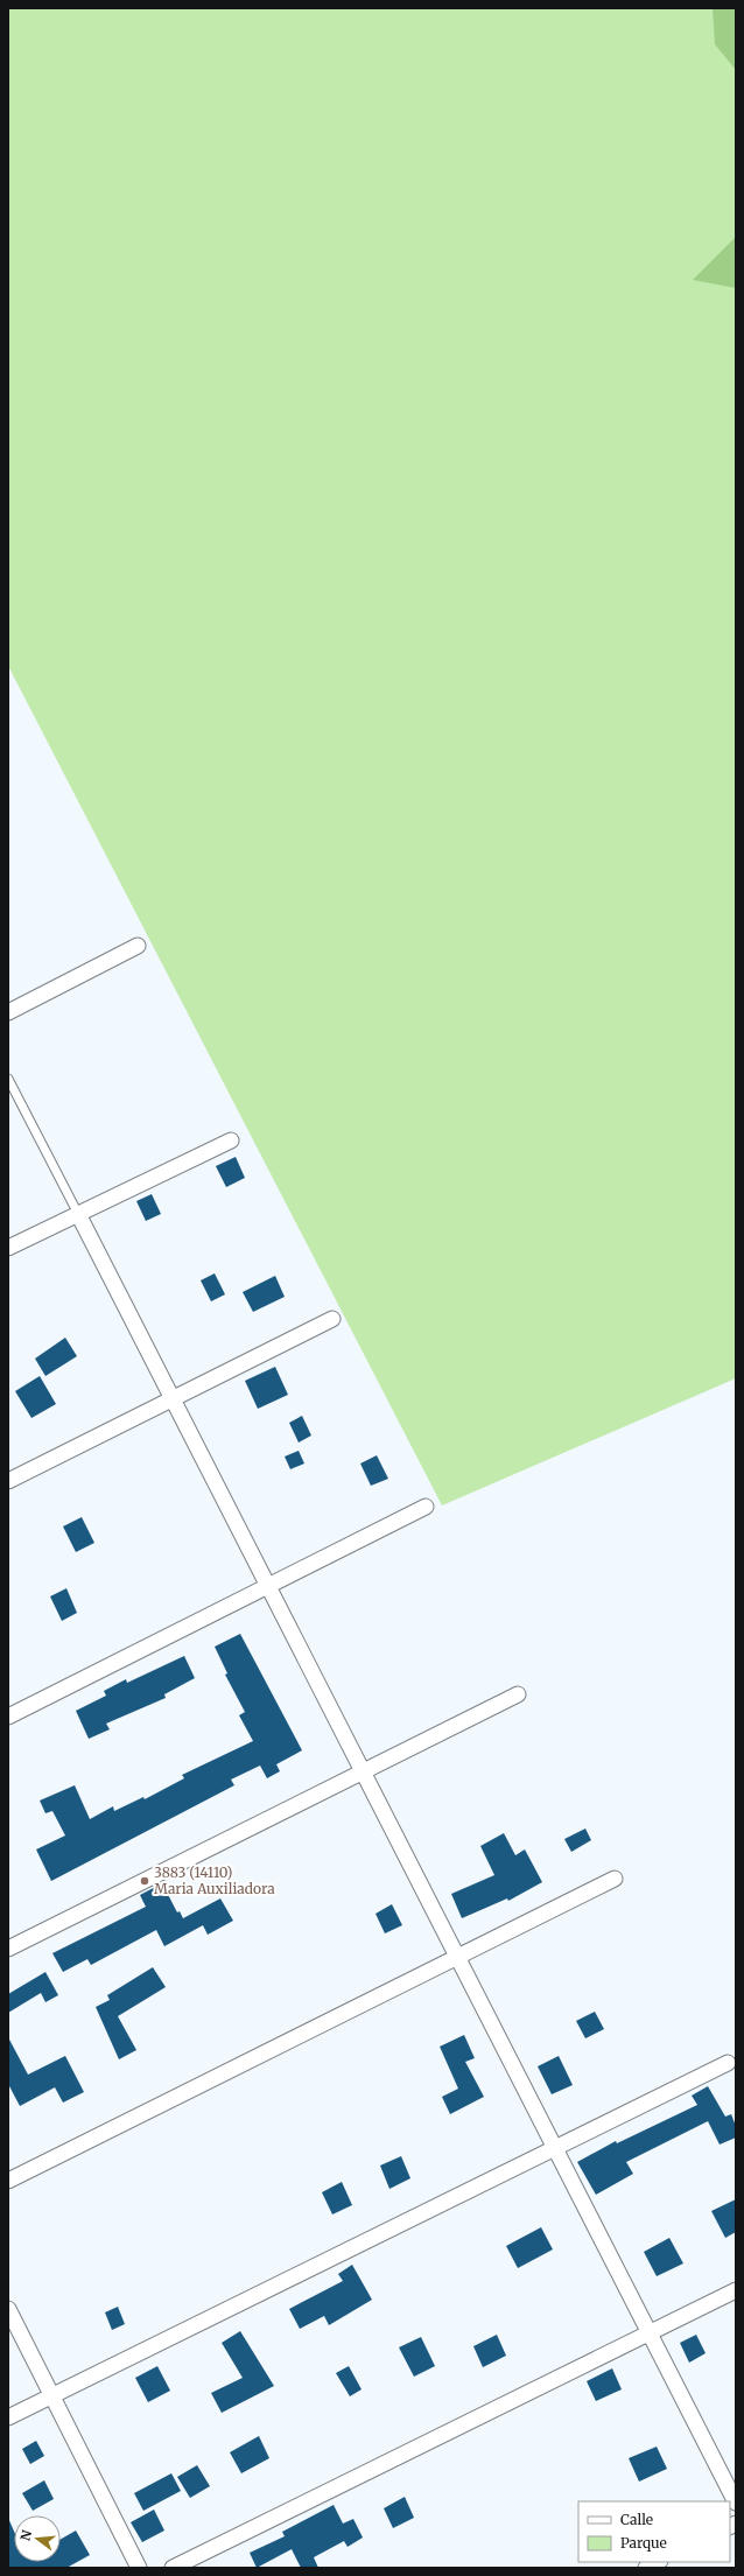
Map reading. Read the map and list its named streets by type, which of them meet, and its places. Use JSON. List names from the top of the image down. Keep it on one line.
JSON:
{"places":["3883 (14110) Maria Auxiliadora"],"legend":["Calle","Parque"],"north":"left"}
